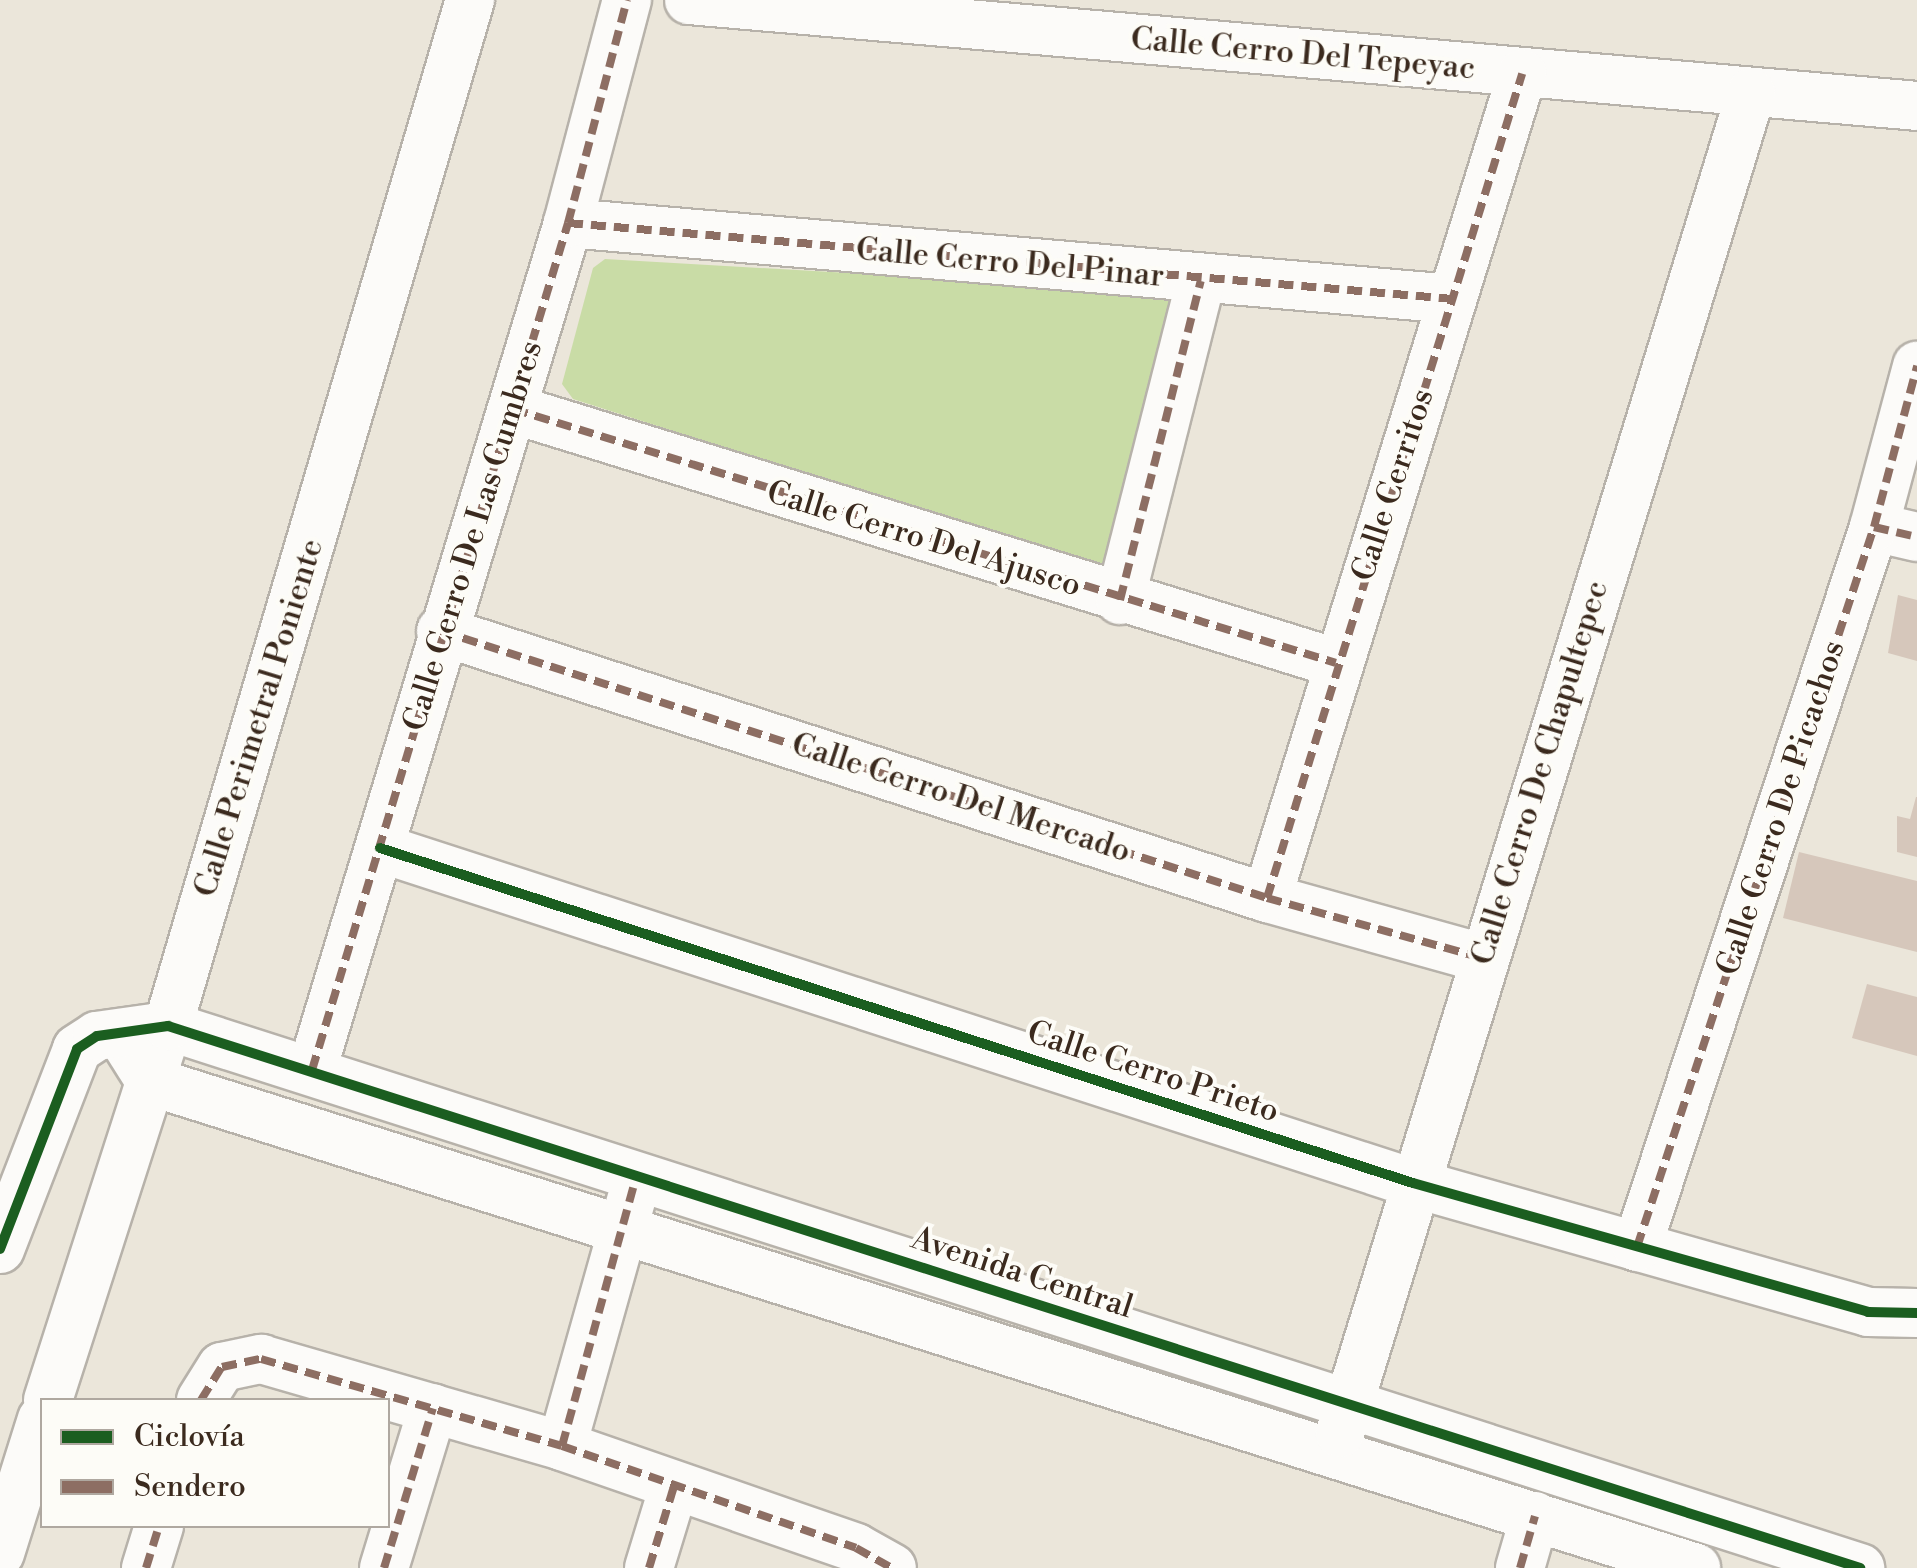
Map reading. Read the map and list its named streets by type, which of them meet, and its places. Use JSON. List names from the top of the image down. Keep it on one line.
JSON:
{"streets":{"street":["Calle Cerro Del Tepeyac","Calle Cerro Del Pinar","Calle Cerritos","Calle Cerro De Las Cumbres","Calle Cerro Del Ajusco","Calle Perimetral Poniente","Calle Cerro De Chapultepec","Calle Cerro Del Mercado","Calle Cerro De Picachos","Calle Cerro Prieto","Avenida Central"]},"crossings":[["Calle Cerro Del Tepeyac","Calle Cerritos"],["Calle Cerro Del Tepeyac","Calle Cerro De Chapultepec"],["Calle Cerro Del Pinar","Calle Cerritos"],["Calle Cerro Del Pinar","Calle Cerro De Las Cumbres"],["Calle Cerritos","Calle Cerro Del Ajusco"],["Calle Cerritos","Calle Cerro Del Mercado"],["Calle Cerro De Las Cumbres","Calle Cerro Del Ajusco"],["Calle Cerro De Las Cumbres","Calle Cerro Del Mercado"],["Calle Cerro De Las Cumbres","Calle Cerro Prieto"],["Calle Cerro De Las Cumbres","Avenida Central"],["Calle Perimetral Poniente","Avenida Central"],["Calle Cerro De Chapultepec","Calle Cerro Del Mercado"],["Calle Cerro De Chapultepec","Calle Cerro Prieto"],["Calle Cerro De Chapultepec","Avenida Central"],["Calle Cerro De Picachos","Calle Cerro Prieto"]],"legend":["Ciclovía","Sendero"]}
